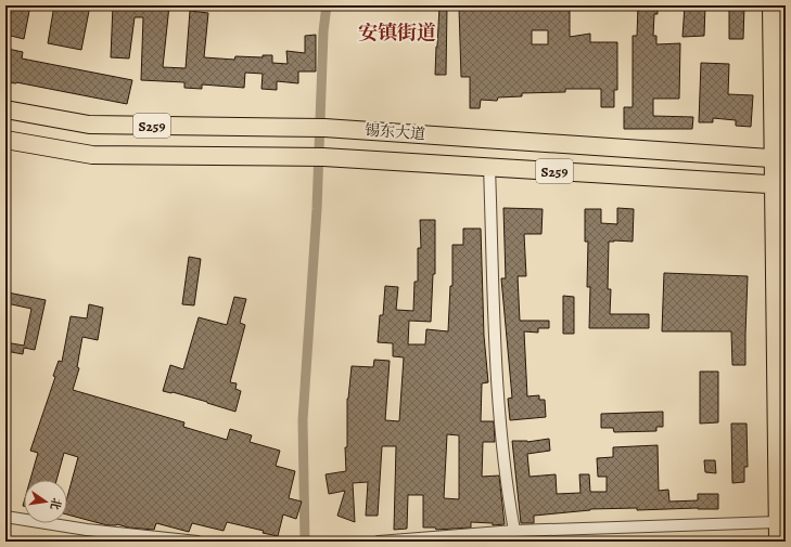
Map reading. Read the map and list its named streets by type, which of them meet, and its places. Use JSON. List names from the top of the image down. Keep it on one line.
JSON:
{"streets":{"main road":["S259","锡东大道"]},"districts":["安镇街道"],"north":"right"}
